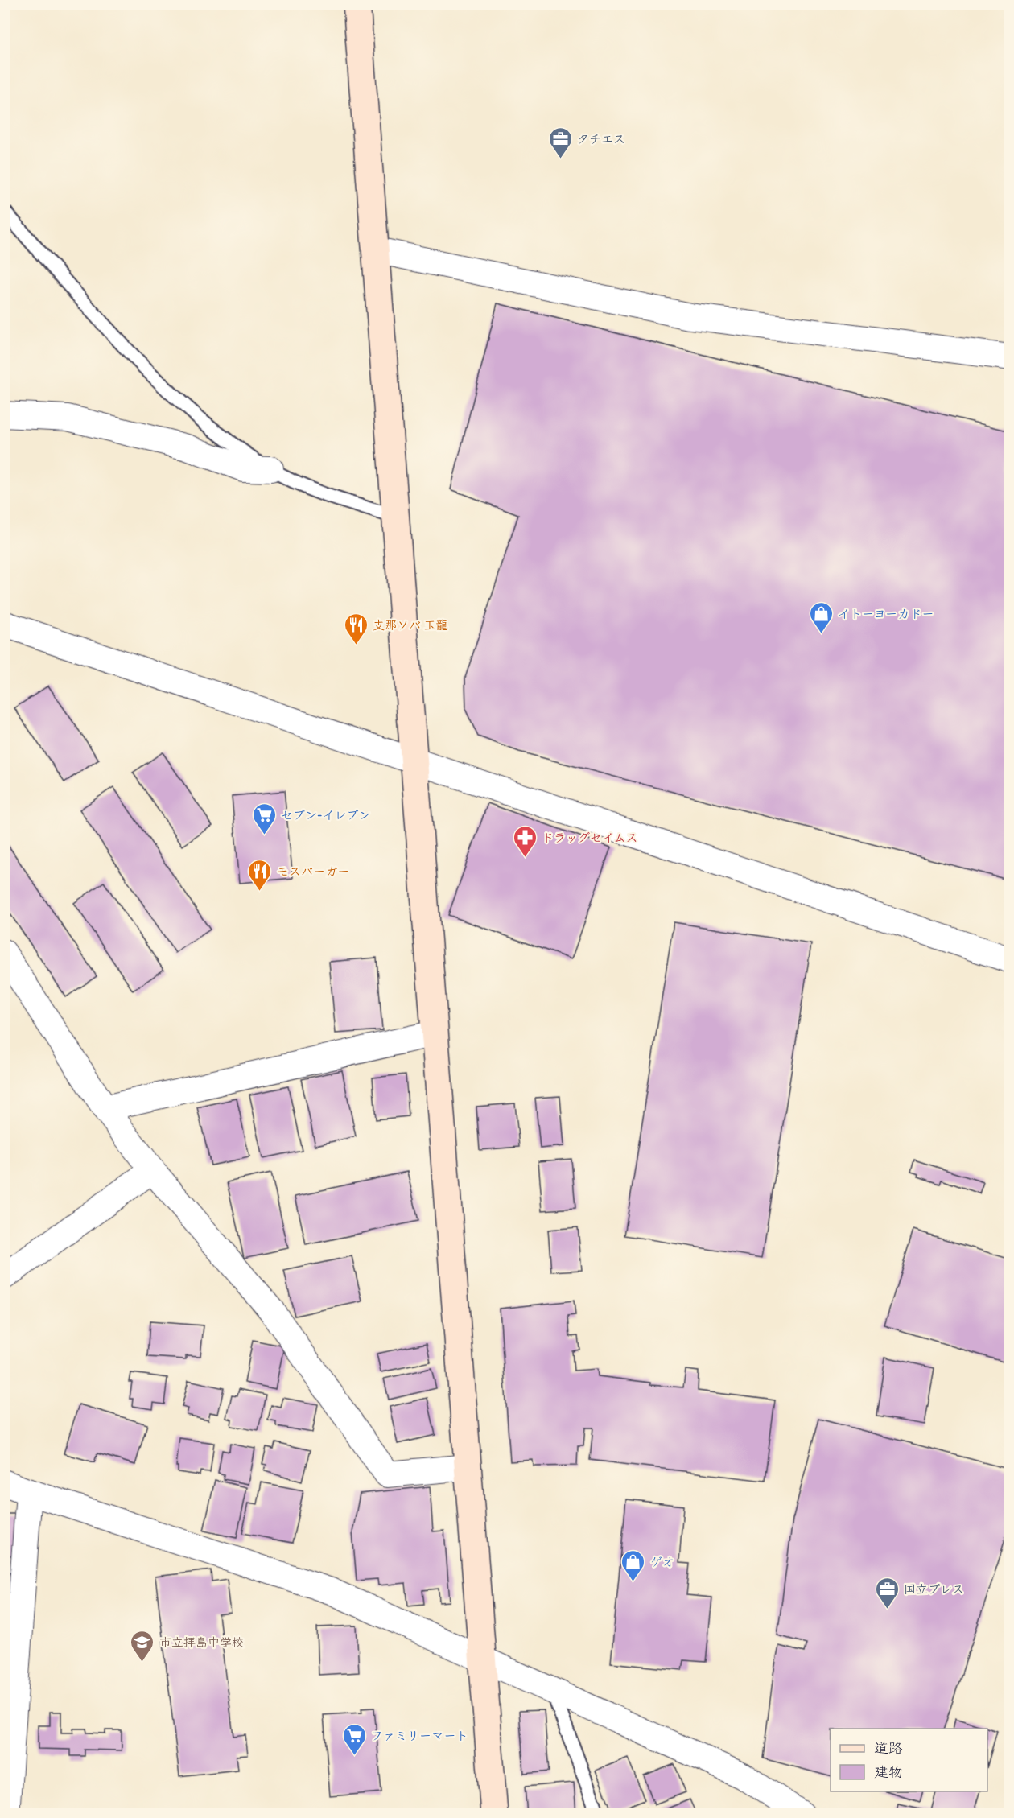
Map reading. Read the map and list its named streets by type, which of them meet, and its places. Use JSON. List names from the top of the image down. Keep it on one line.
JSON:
{"places":{"office":["タチエス","国立プレス"],"shop":["イトーヨーカドー","ゲオ"],"restaurant":["支那ソバ 玉龍","モスバーガー"],"supermarket":["セブン-イレブン","ファミリーマート"],"pharmacy":["ドラッグセイムス"],"school or university":["市立拝島中学校"]},"legend":["道路","建物"]}
